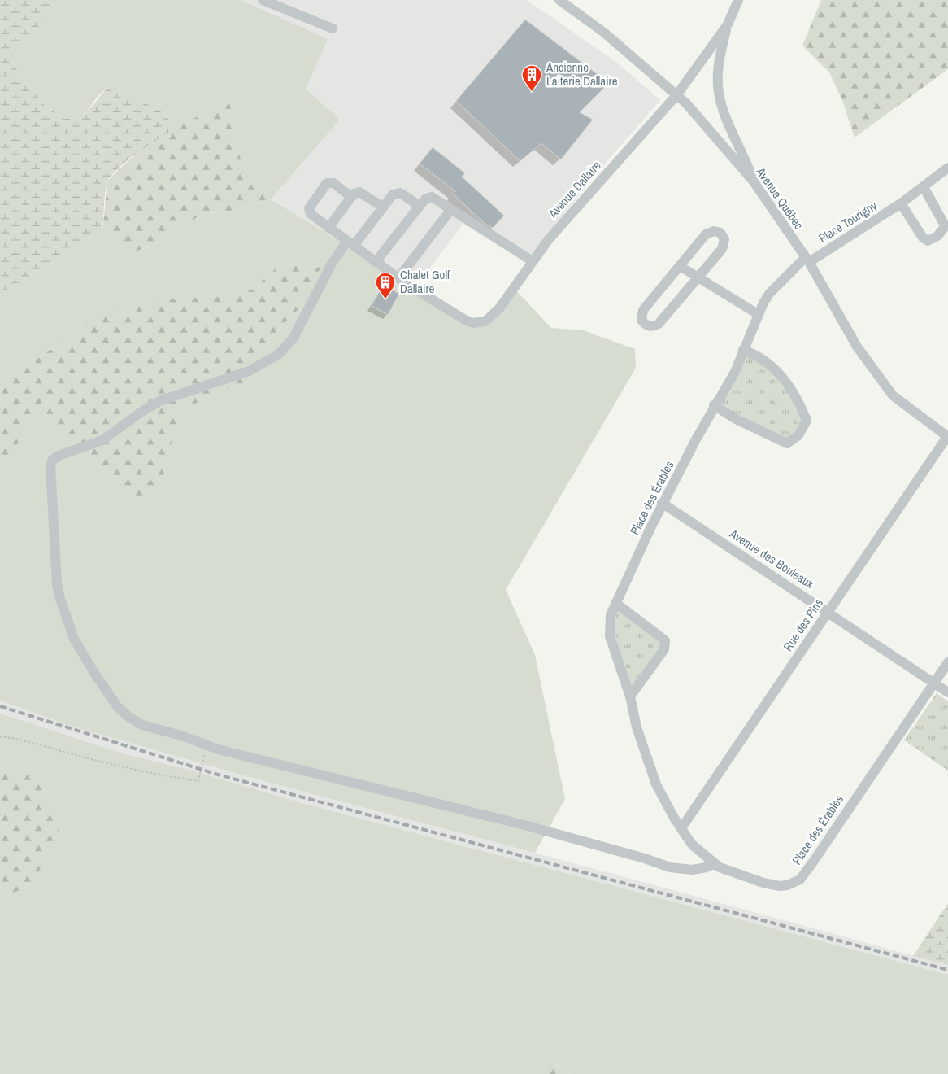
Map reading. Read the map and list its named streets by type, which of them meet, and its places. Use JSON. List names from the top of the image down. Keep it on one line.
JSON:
{"streets":{"street":["Avenue Dallaire","Avenue Québec","Place Tourigny","Place des Érables","Avenue des Bouleaux","Rue des Pins"]},"crossings":[["Avenue Dallaire","Avenue Québec"],["Avenue Québec","Place Tourigny"],["Avenue Québec","Place des Érables"],["Avenue Québec","Rue des Pins"],["Place Tourigny","Place des Érables"],["Place des Érables","Avenue des Bouleaux"],["Place des Érables","Rue des Pins"],["Avenue des Bouleaux","Rue des Pins"]],"places":{"building":["Ancienne Laiterie Dallaire","Chalet Golf Dallaire"]}}
